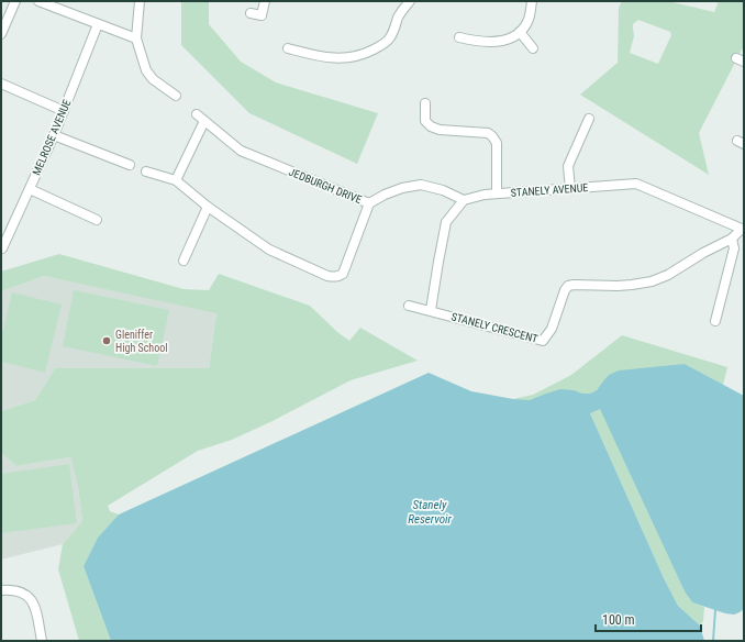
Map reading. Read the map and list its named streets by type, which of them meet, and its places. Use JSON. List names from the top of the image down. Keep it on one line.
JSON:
{"streets":{"street":["MELROSE AVENUE","JEDBURGH DRIVE","STANELY AVENUE","STANELY CRESCENT"]},"crossings":[["JEDBURGH DRIVE","STANELY AVENUE"],["STANELY AVENUE","STANELY CRESCENT"]],"water":["Stanely Reservoir"],"places":["Gleniffer High School"],"scale_bar":"100 m"}
